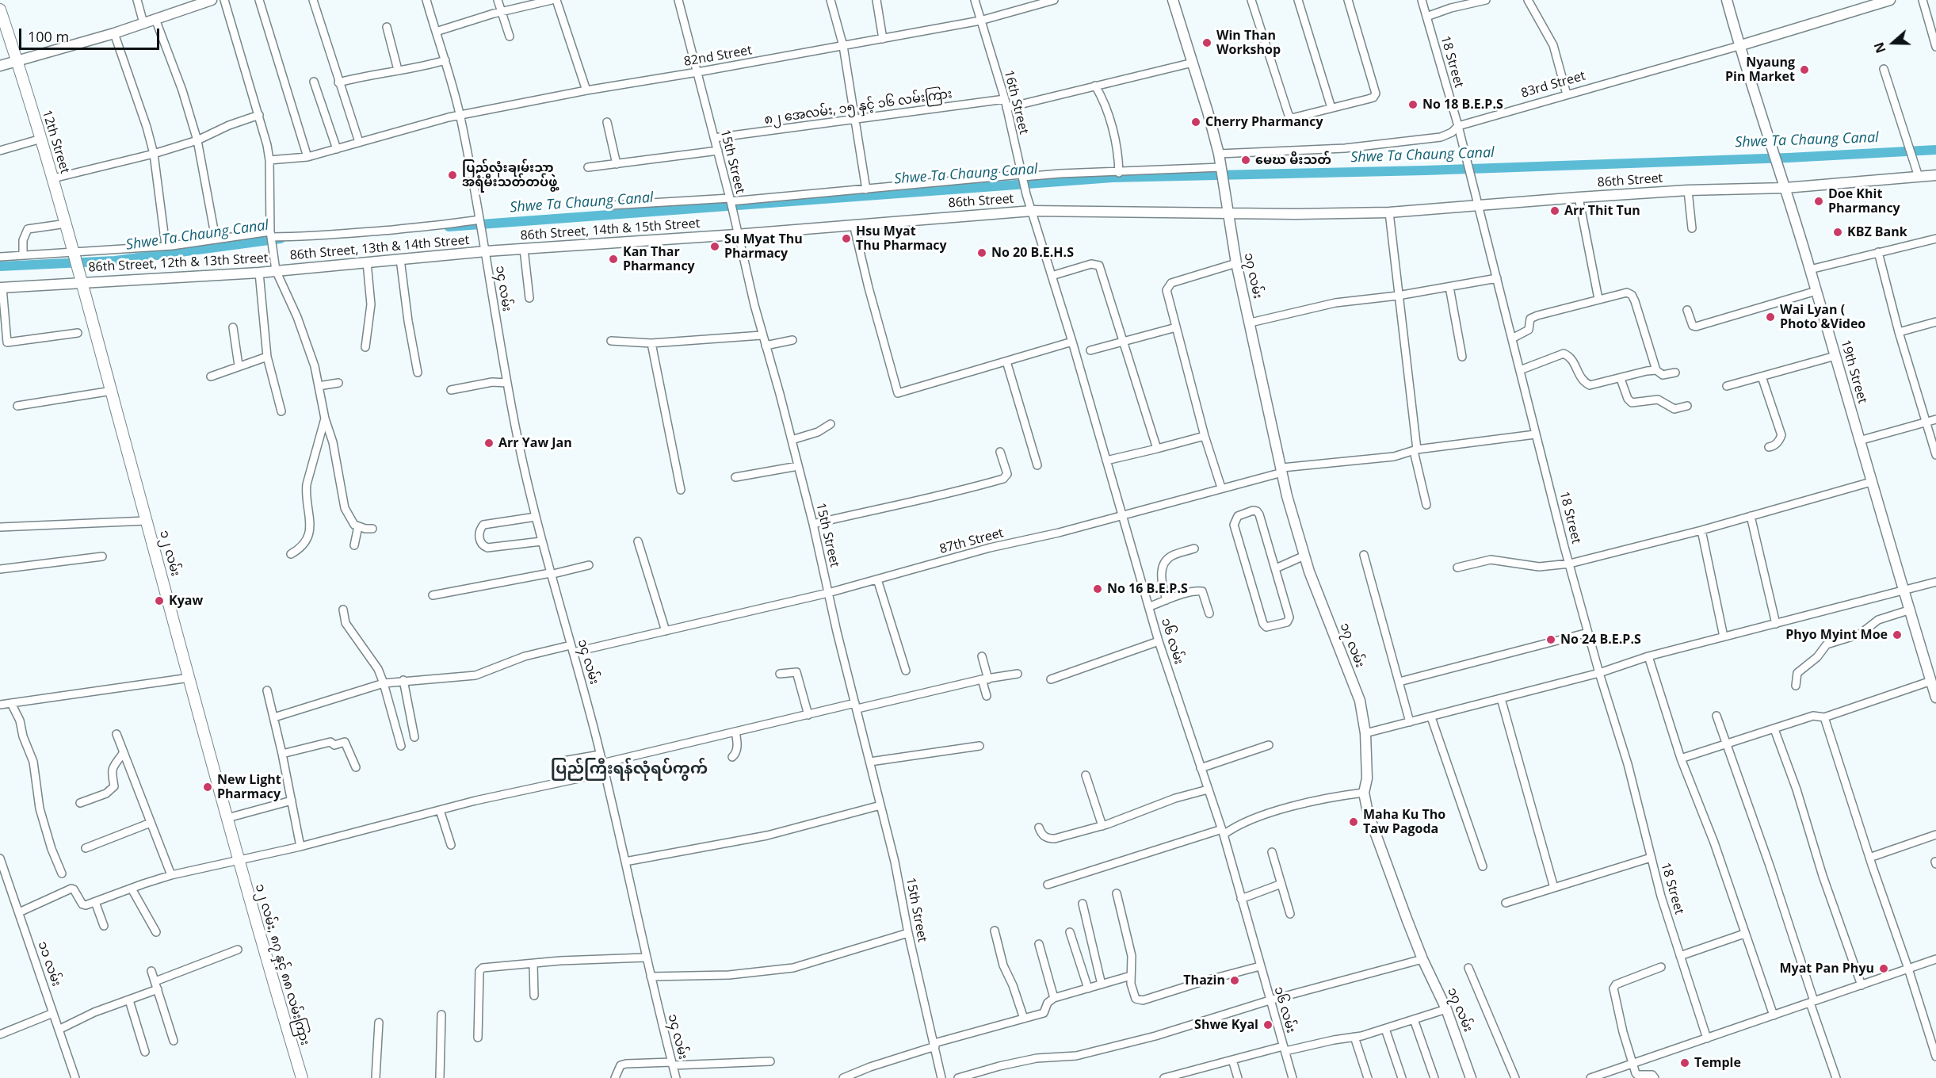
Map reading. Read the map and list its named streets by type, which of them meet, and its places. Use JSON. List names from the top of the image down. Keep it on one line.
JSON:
{"streets":{"main road":["12th Street","၁၂ လမ်း","၁၂ လမ်း, ၈၇ နှင့် ၈၈ လမ်းကြား"],"street":["82nd Street","18 Street","83rd Street","16th Street","၈၂ အေလမ်း, ၁၅ နှင့် ၁၆ လမ်းကြား","15th Street","86th Street","86th Street, 14th & 15th Street","86th Street, 13th & 14th Street","86th Street, 12th & 13th Street","၁၇ လမ်း","၁၄ လမ်း","19th Street","87th Street","၁၆ လမ်း","၁၁ လမ်း"]},"crossings":[["82nd Street","16th Street"],["82nd Street","15th Street"],["82nd Street","၁၄ လမ်း"],["18 Street","83rd Street"],["18 Street","86th Street"],["18 Street","87th Street"],["83rd Street","၁၇ လမ်း"],["83rd Street","19th Street"],["16th Street","၈၂ အေလမ်း, ၁၅ နှင့် ၁၆ လမ်းကြား"],["16th Street","86th Street"],["16th Street","၁၆ လမ်း"],["၈၂ အေလမ်း, ၁၅ နှင့် ၁၆ လမ်းကြား","15th Street"],["12th Street","86th Street, 12th & 13th Street"],["12th Street","၁၂ လမ်း"],["15th Street","86th Street"],["15th Street","86th Street, 14th & 15th Street"],["15th Street","87th Street"],["86th Street","86th Street, 14th & 15th Street"],["86th Street","၁၇ လမ်း"],["86th Street","19th Street"],["86th Street","၁၆ လမ်း"],["86th Street, 14th & 15th Street","86th Street, 13th & 14th Street"],["86th Street, 14th & 15th Street","၁၄ လမ်း"],["86th Street, 13th & 14th Street","86th Street, 12th & 13th Street"],["86th Street, 13th & 14th Street","၁၄ လမ်း"],["86th Street, 12th & 13th Street","၁၂ လမ်း"],["၁၇ လမ်း","87th Street"],["၁၄ လမ်း","87th Street"],["87th Street","၁၆ လမ်း"],["၁၂ လမ်း","၁၂ လမ်း, ၈၇ နှင့် ၈၈ လမ်းကြား"]],"districts":["ပြည်ကြီးရန်လုံရပ်ကွက်"],"water":["Shwe Ta Chaung Canal"],"places":["Win Than Workshop","Nyaung Pin Market","No 18 B.E.P.S","Cherry Pharmancy","မေဃ မီးသတ်","ပြည်လုံးချမ်းသာ အရံမီးသတ်တပ်ဖွဲ့","Doe Khit Pharmancy","Arr Thit Tun","KBZ Bank","Hsu Myat Thu Pharmacy","Su Myat Thu Pharmacy","No 20 B.E.H.S","Kan Thar Pharmancy","Wai Lyan ( Photo &Video","Arr Yaw Jan","No 16 B.E.P.S","Kyaw","Phyo Myint Moe","No 24 B.E.P.S","New Light Pharmacy","Maha Ku Tho Taw Pagoda","Myat Pan Phyu","Thazin","Shwe Kyal","Temple"],"scale_bar":"100 m","north":"left"}
